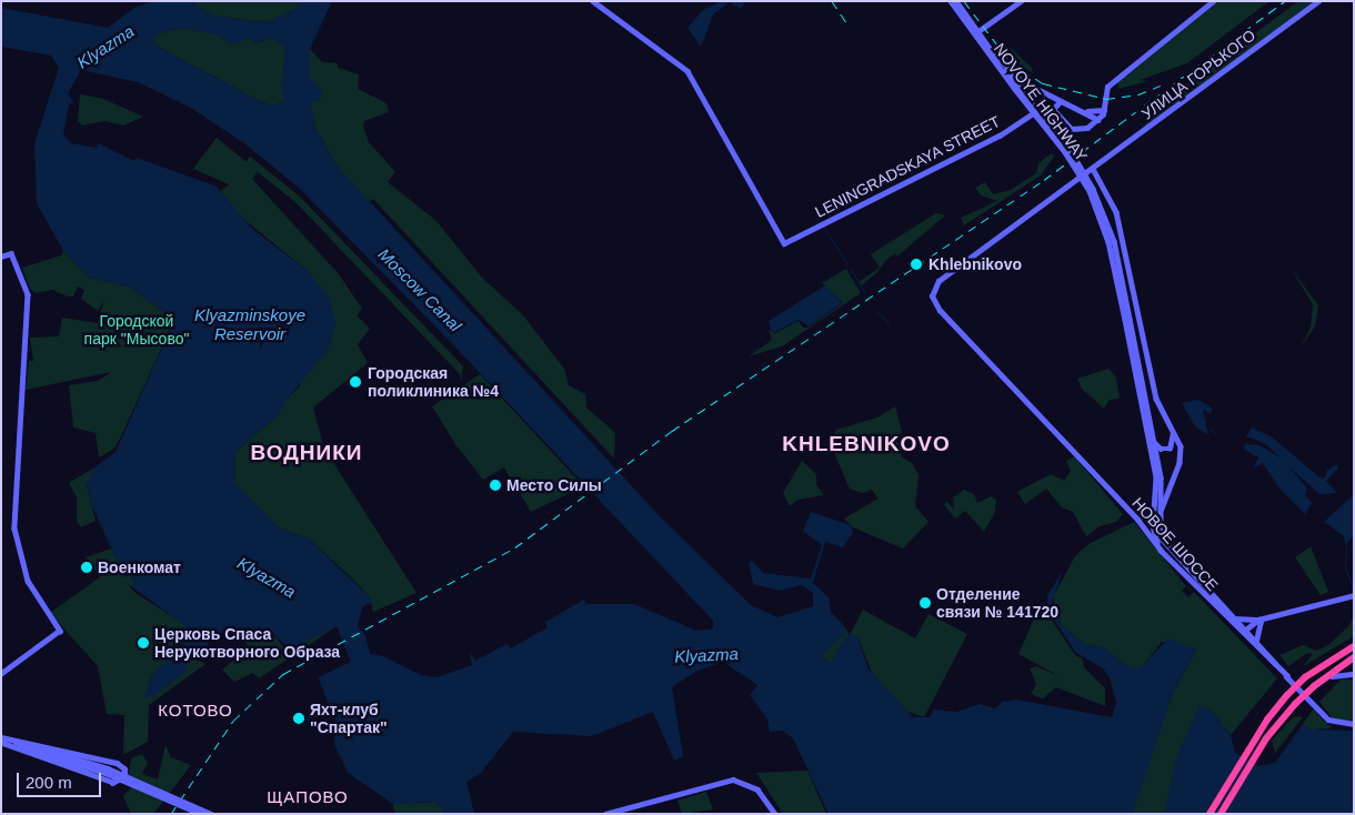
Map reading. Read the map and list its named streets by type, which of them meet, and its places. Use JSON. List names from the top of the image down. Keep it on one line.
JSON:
{"streets":{"street":["УЛИЦА ГОРЬКОГО","NOVOYE HIGHWAY","LENINGRADSKAYA STREET","НОВОЕ ШОССЕ"]},"crossings":[["УЛИЦА ГОРЬКОГО","НОВОЕ ШОССЕ"]],"districts":["KHLEBNIKOVO","ВОДНИКИ","КОТОВО","ЩАПОВО"],"water":["Klyazma","Moscow Canal","Klyazminskoye Reservoir"],"parks":["Городской парк \"Мысово\""],"places":["Khlebnikovo","Городская поликлиника №4","Место Силы","Военкомат","Отделение связи № 141720","Церковь Спаса Нерукотворного Образа","Яхт-клуб \"Спартак\""],"scale_bar":"200 m"}
